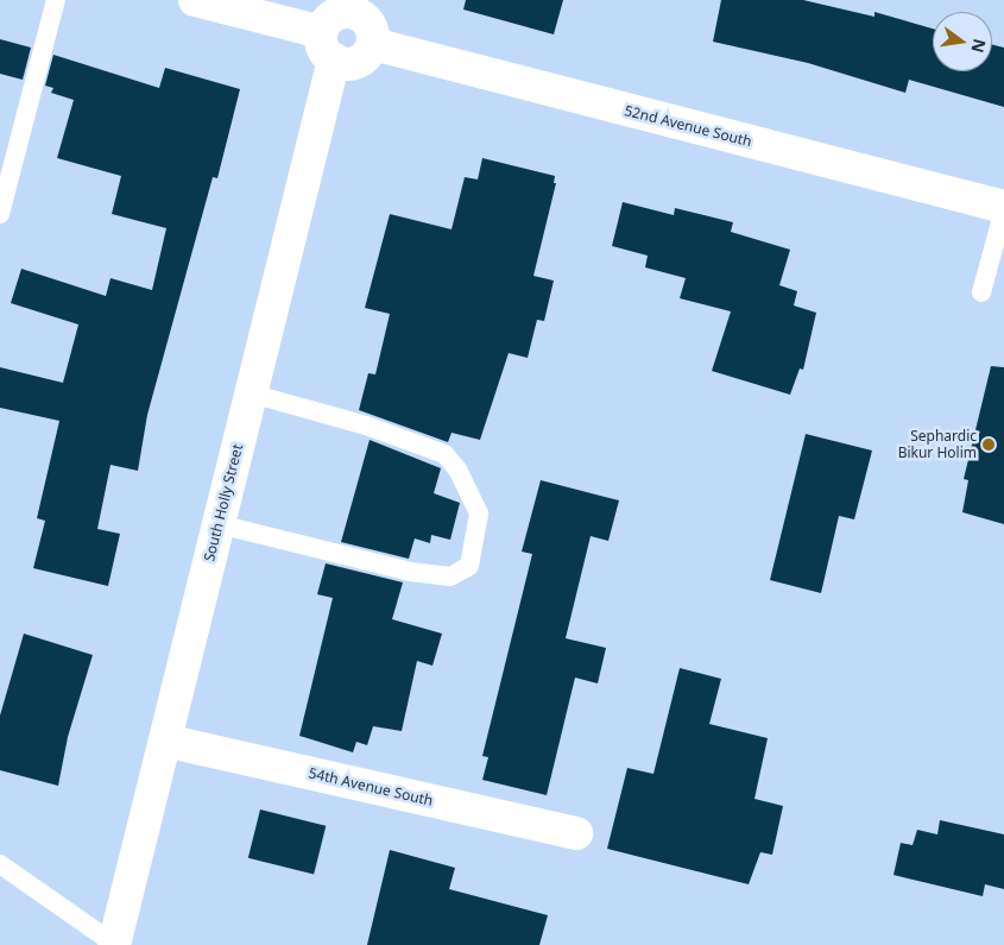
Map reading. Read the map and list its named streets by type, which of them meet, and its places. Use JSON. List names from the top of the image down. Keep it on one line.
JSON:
{"streets":{"street":["52nd Avenue South","South Holly Street","54th Avenue South"]},"crossings":[["52nd Avenue South","South Holly Street"],["South Holly Street","54th Avenue South"]],"places":["Sephardic Bikur Holim"],"north":"right"}
